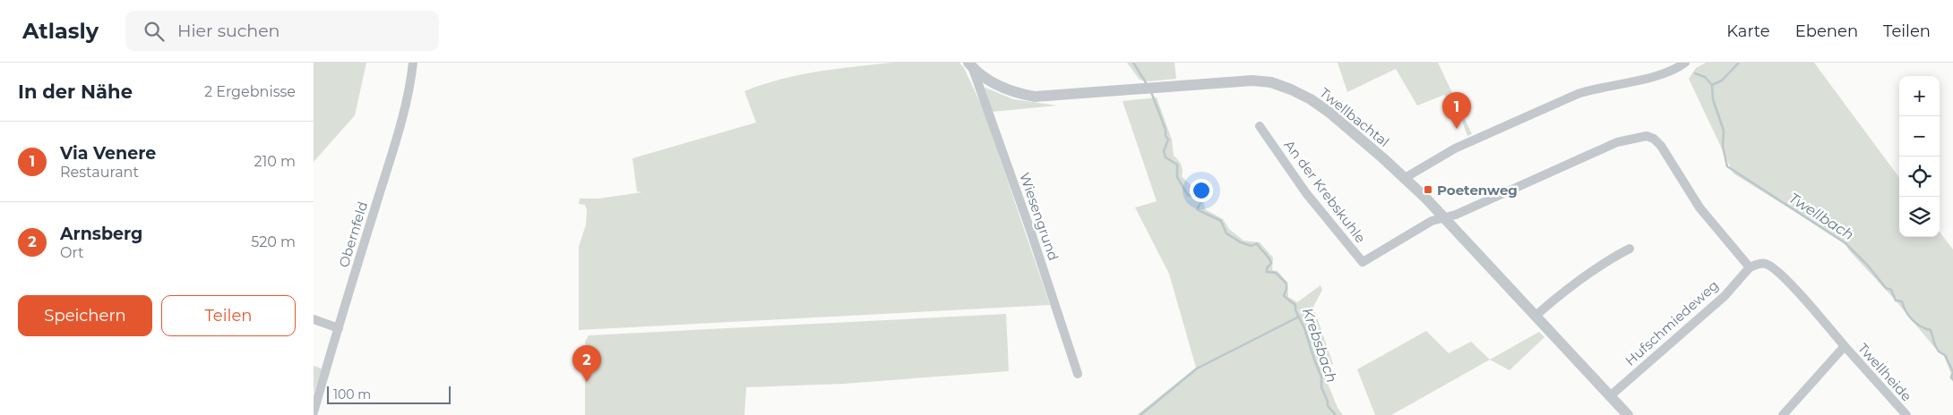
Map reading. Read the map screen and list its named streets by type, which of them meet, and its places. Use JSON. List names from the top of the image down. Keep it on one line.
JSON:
{"streets":{"street":["Twellbachtal","An der Krebskuhle","Wiesengrund","Obernfeld","Hufschmiedeweg","Twellheide"]},"crossings":[["Twellbachtal","An der Krebskuhle"],["Twellbachtal","Wiesengrund"],["Twellbachtal","Hufschmiedeweg"],["Hufschmiedeweg","Twellheide"]],"water":["Twellbach","Krebsbach"],"places":{"transit":["Poetenweg"]},"scale_bar":"100 m","page":{"header":"Atlasly","search":"Hier suchen","nav":["Karte","Ebenen","Teilen"],"heading":["In der Nähe","2 Ergebnisse"],"map_buttons":["+","−"],"pins":["1","2"],"list":[{"mark":"1","name":"Via Venere","note":"Restaurant","value":"210 m"},{"mark":"2","name":"Arnsberg","note":"Ort","value":"520 m"}],"buttons":["Speichern","Teilen"],"scale":"100 m"}}
